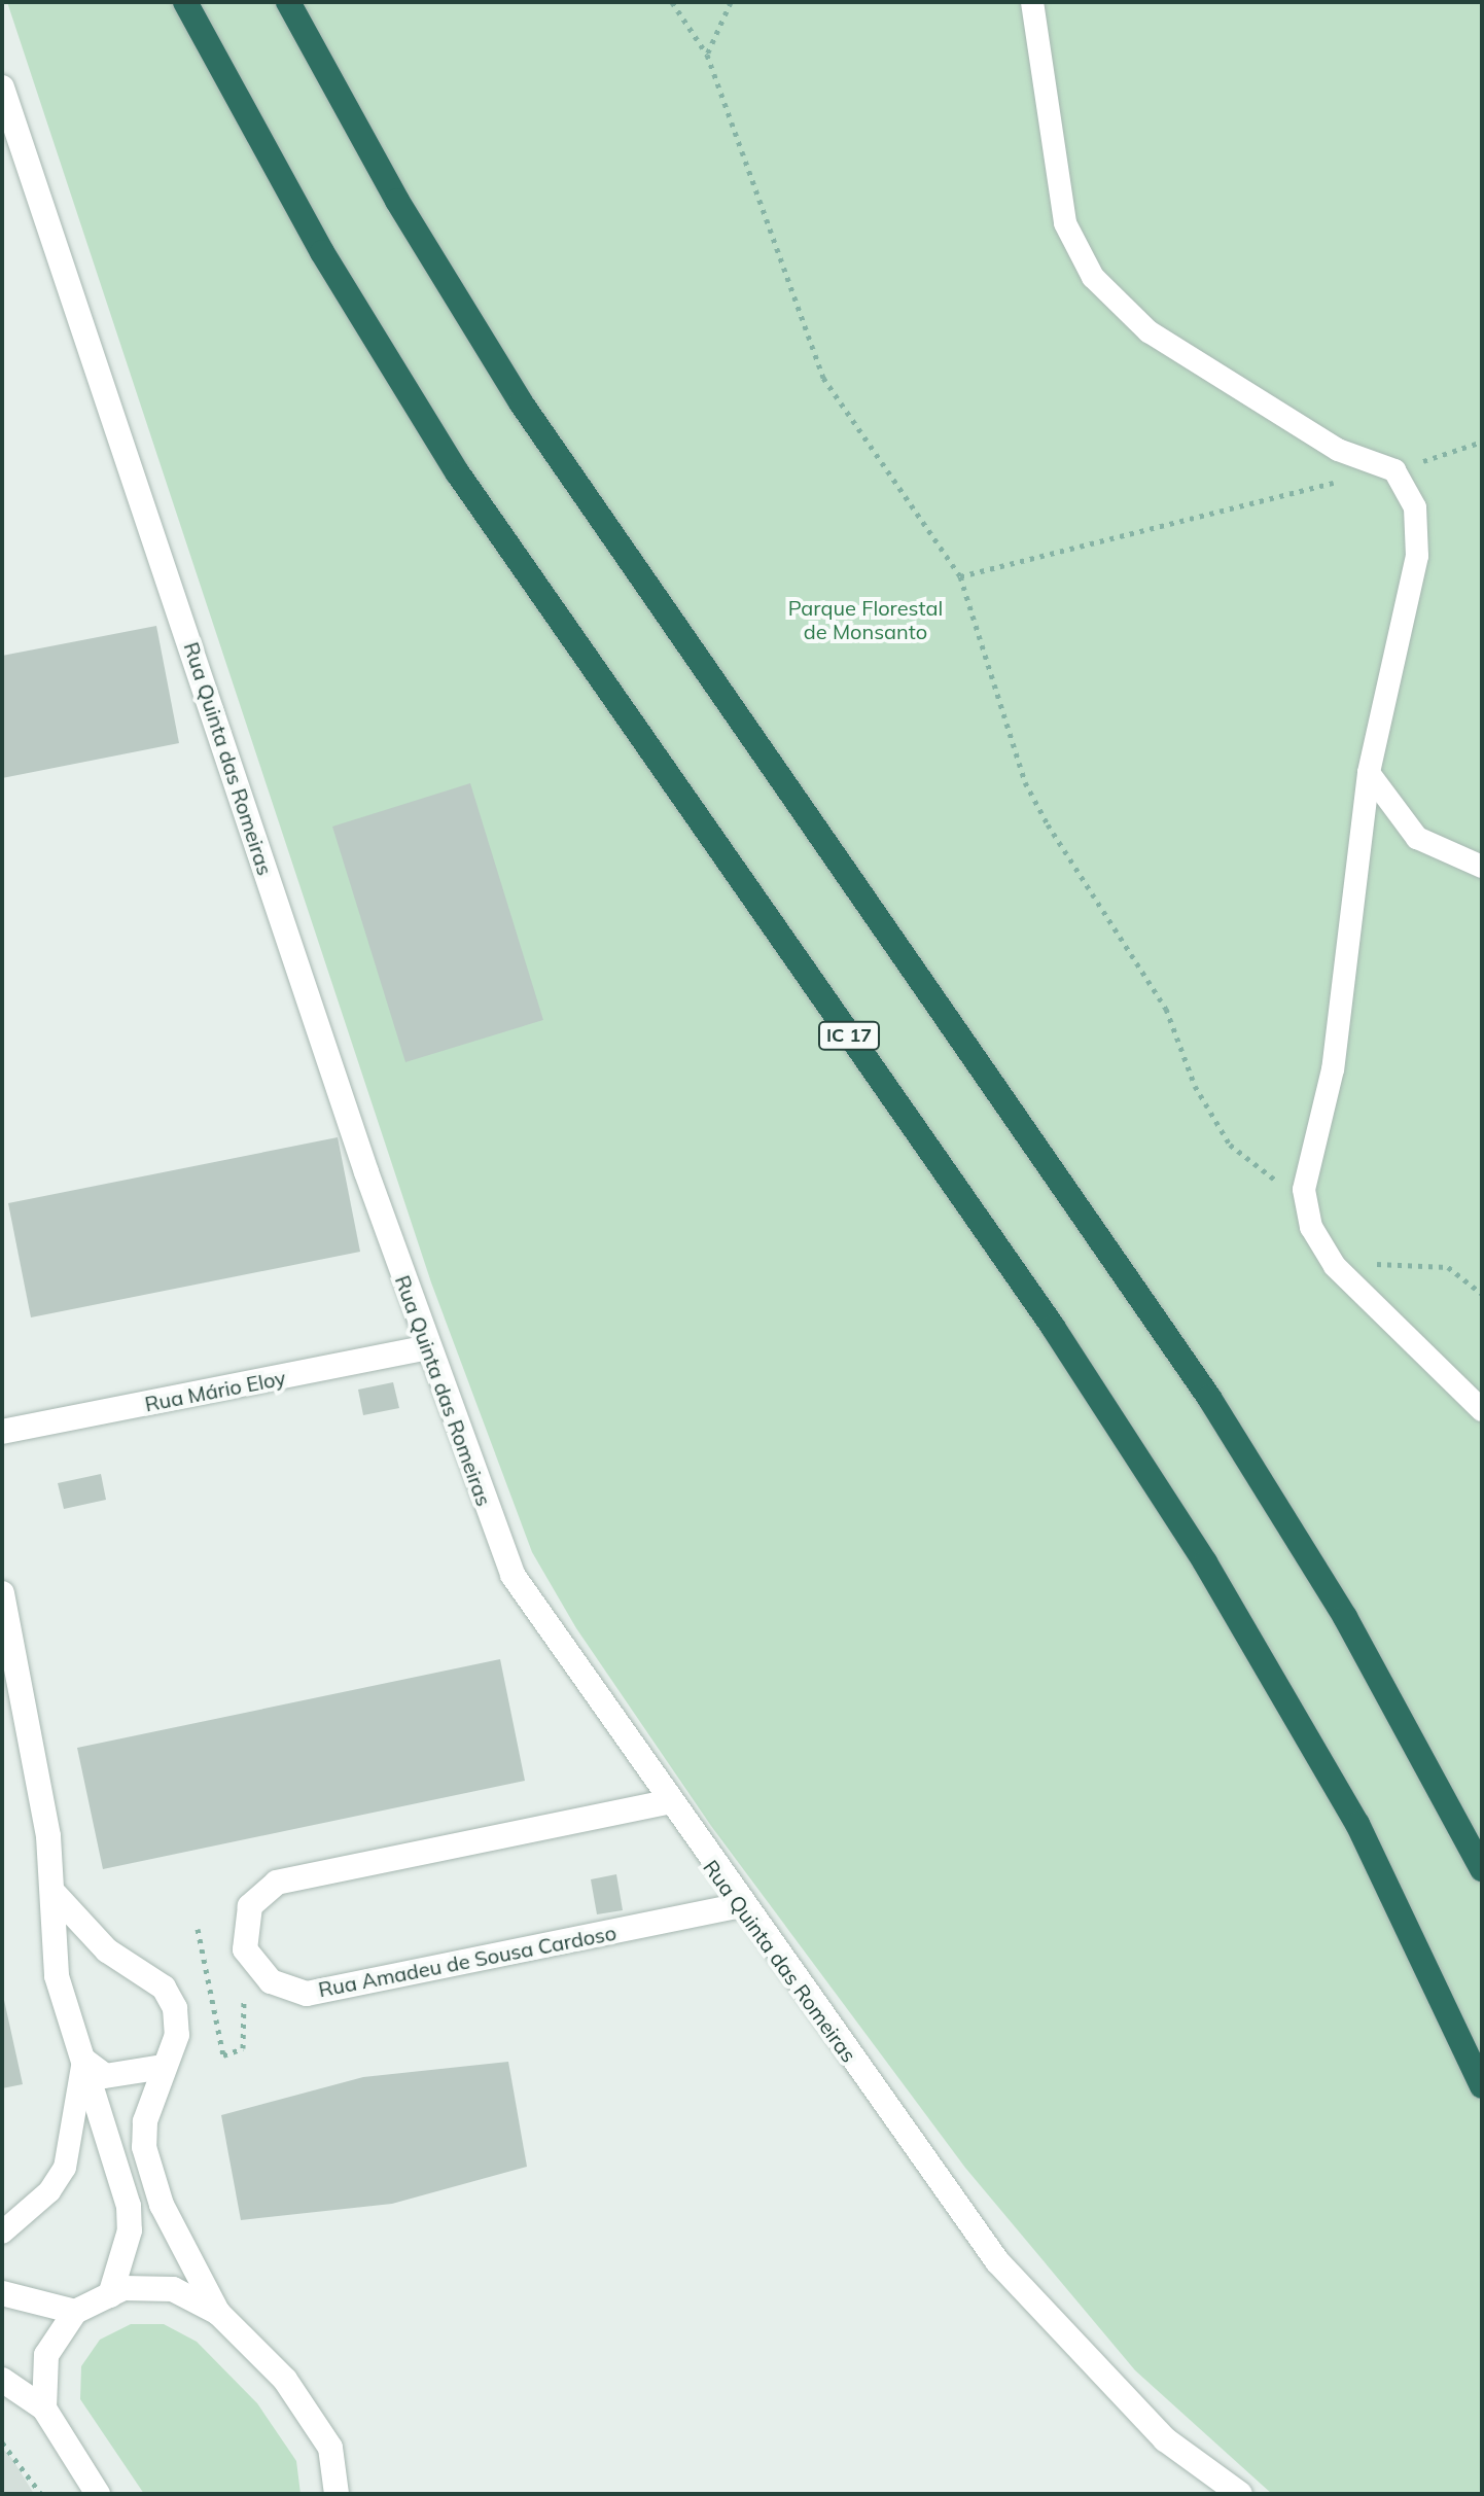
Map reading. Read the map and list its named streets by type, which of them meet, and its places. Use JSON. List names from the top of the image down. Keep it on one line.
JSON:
{"streets":{"highway":["IC 17"],"street":["Rua Quinta das Romeiras","Rua Mário Eloy","Rua Amadeu de Sousa Cardoso"]},"crossings":[["Rua Quinta das Romeiras","Rua Mário Eloy"],["Rua Quinta das Romeiras","Rua Amadeu de Sousa Cardoso"]],"parks":["Parque Florestal de Monsanto"]}
